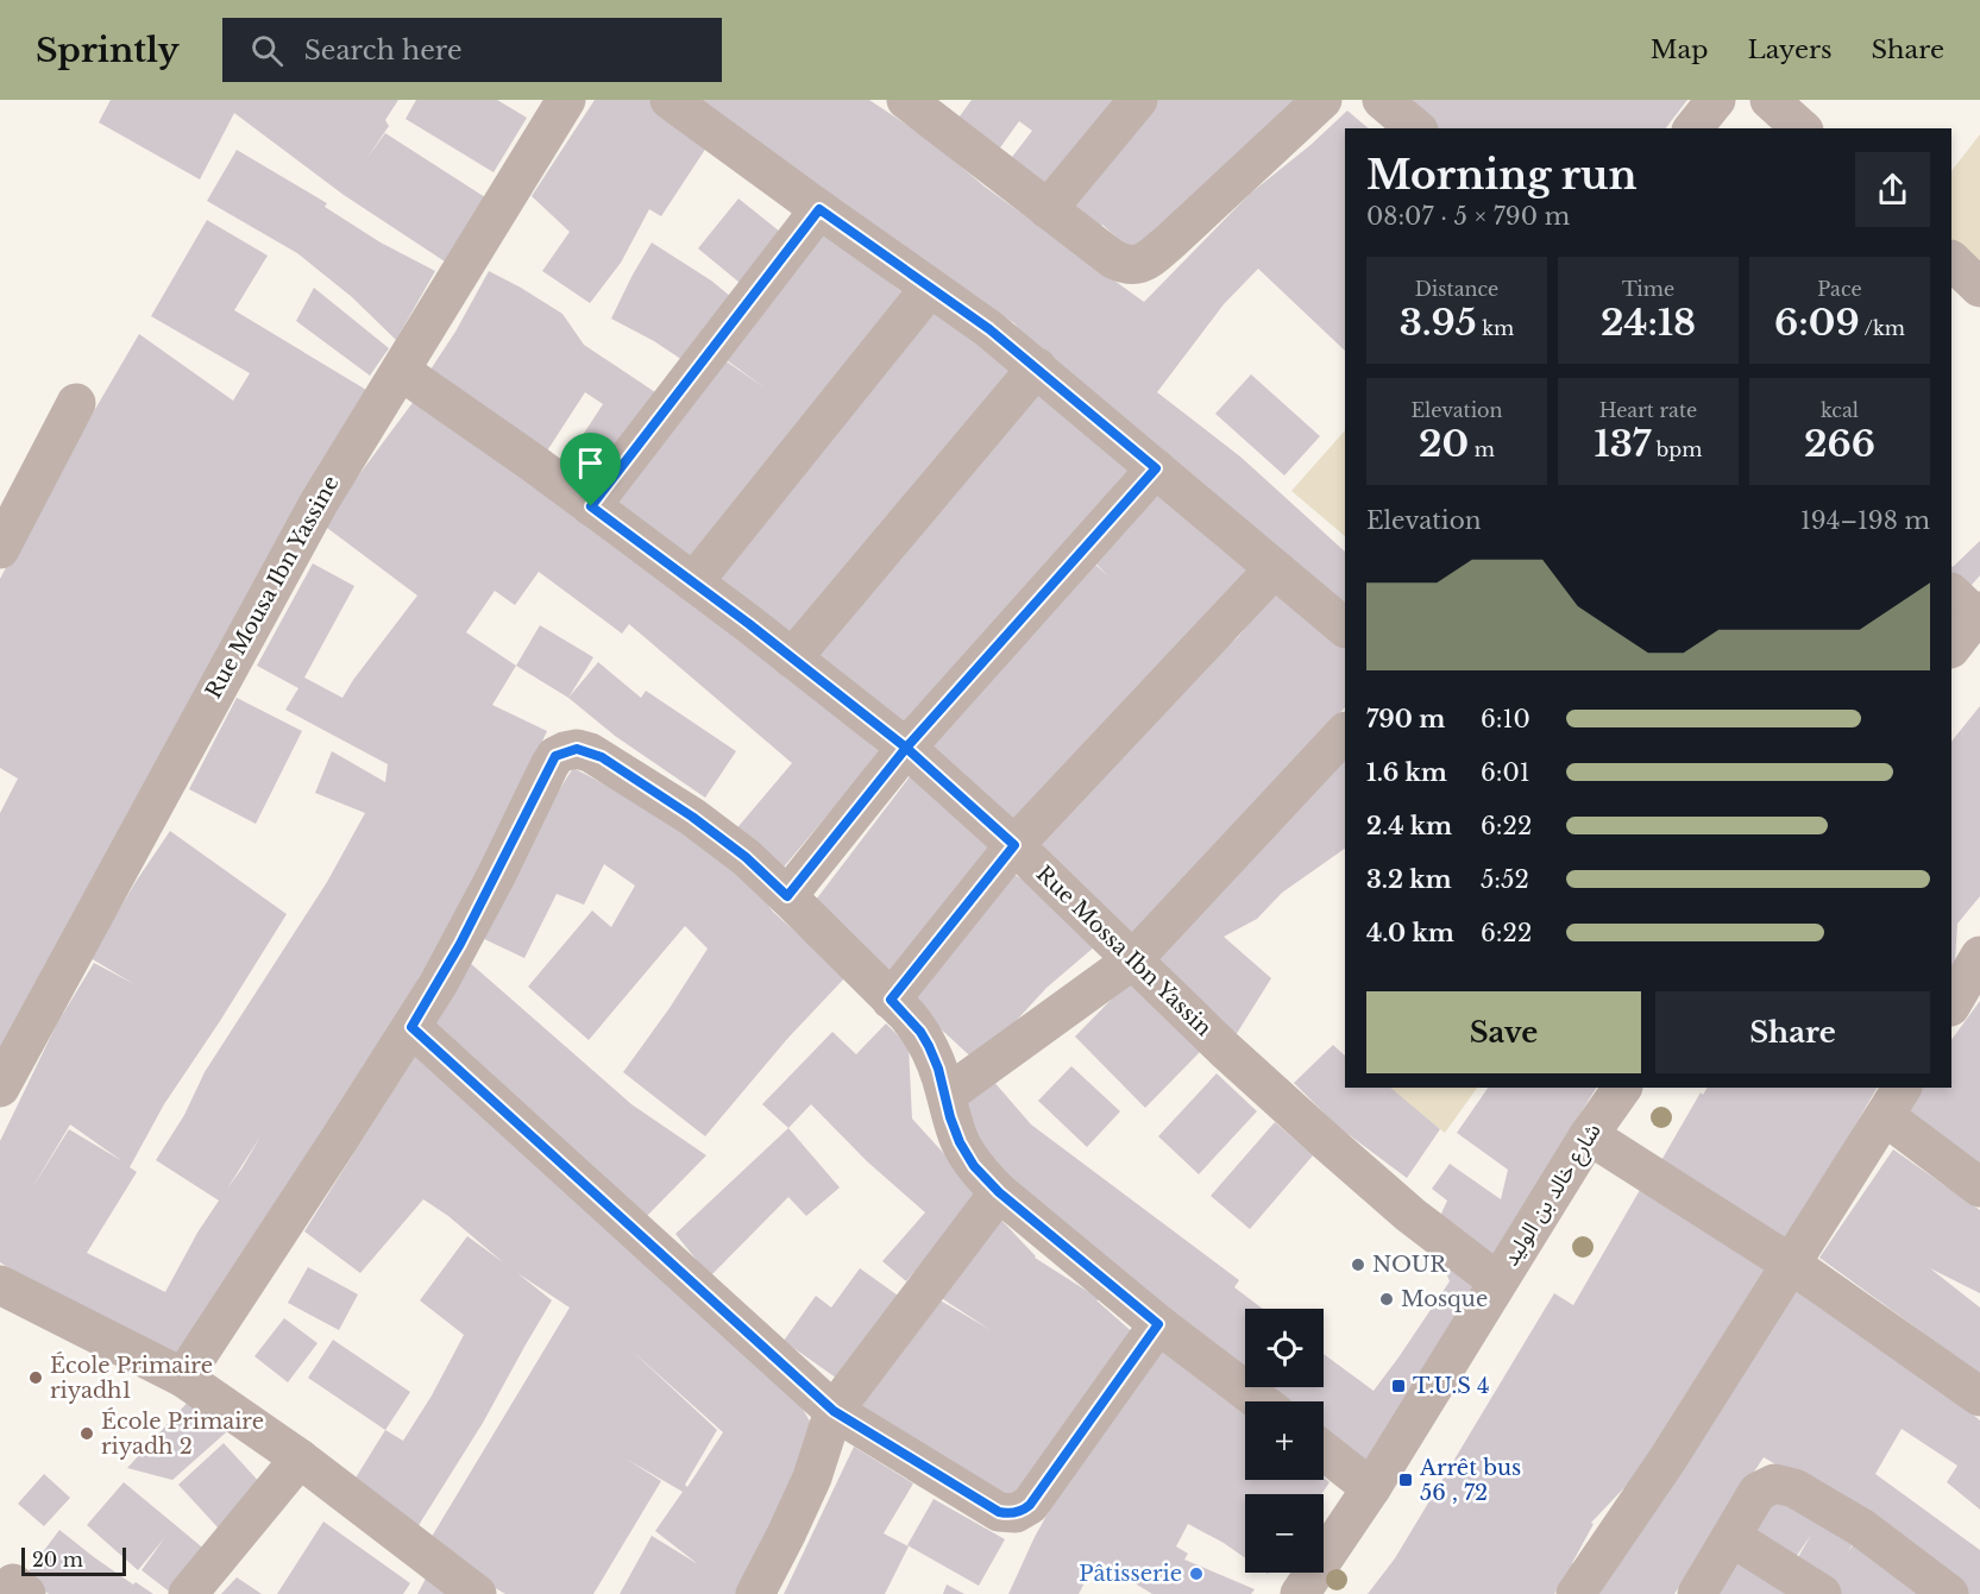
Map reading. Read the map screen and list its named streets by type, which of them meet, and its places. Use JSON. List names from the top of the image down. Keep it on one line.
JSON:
{"streets":{"street":["Rue Mousa Ibn Yassine","Rue Mossa Ibn Yassin","شارع خالد بن الوليد"]},"crossings":[["Rue Mousa Ibn Yassine","Rue Mossa Ibn Yassin"],["Rue Mossa Ibn Yassin","شارع خالد بن الوليد"]],"places":{"other":["NOUR","Mosque","École Primaire riyadh1","École Primaire riyadh 2","Pâtisserie"],"transit":["T.U.S 4","Arrêt bus 56 , 72"]},"scale_bar":"20 m","page":{"header":"Sprintly","search":"Search here","nav":["Map","Layers","Share"],"heading":["Morning run","08:07 · 5 × 790 m"],"stats":[["Distance","3.95 km"],["Time","24:18"],["Pace","6:09 /km"],["Elevation","20 m"],["Heart rate","137 bpm"],["kcal","266"]],"chart":["Elevation","194–198 m"],"list":[{"name":"790 m","note":"6:10"},{"name":"1.6 km","note":"6:01"},{"name":"2.4 km","note":"6:22"},{"name":"3.2 km","note":"5:52"},{"name":"4.0 km","note":"6:22"}],"buttons":["Save","Share"],"map_buttons":["+","−"],"scale":"20 m"}}
